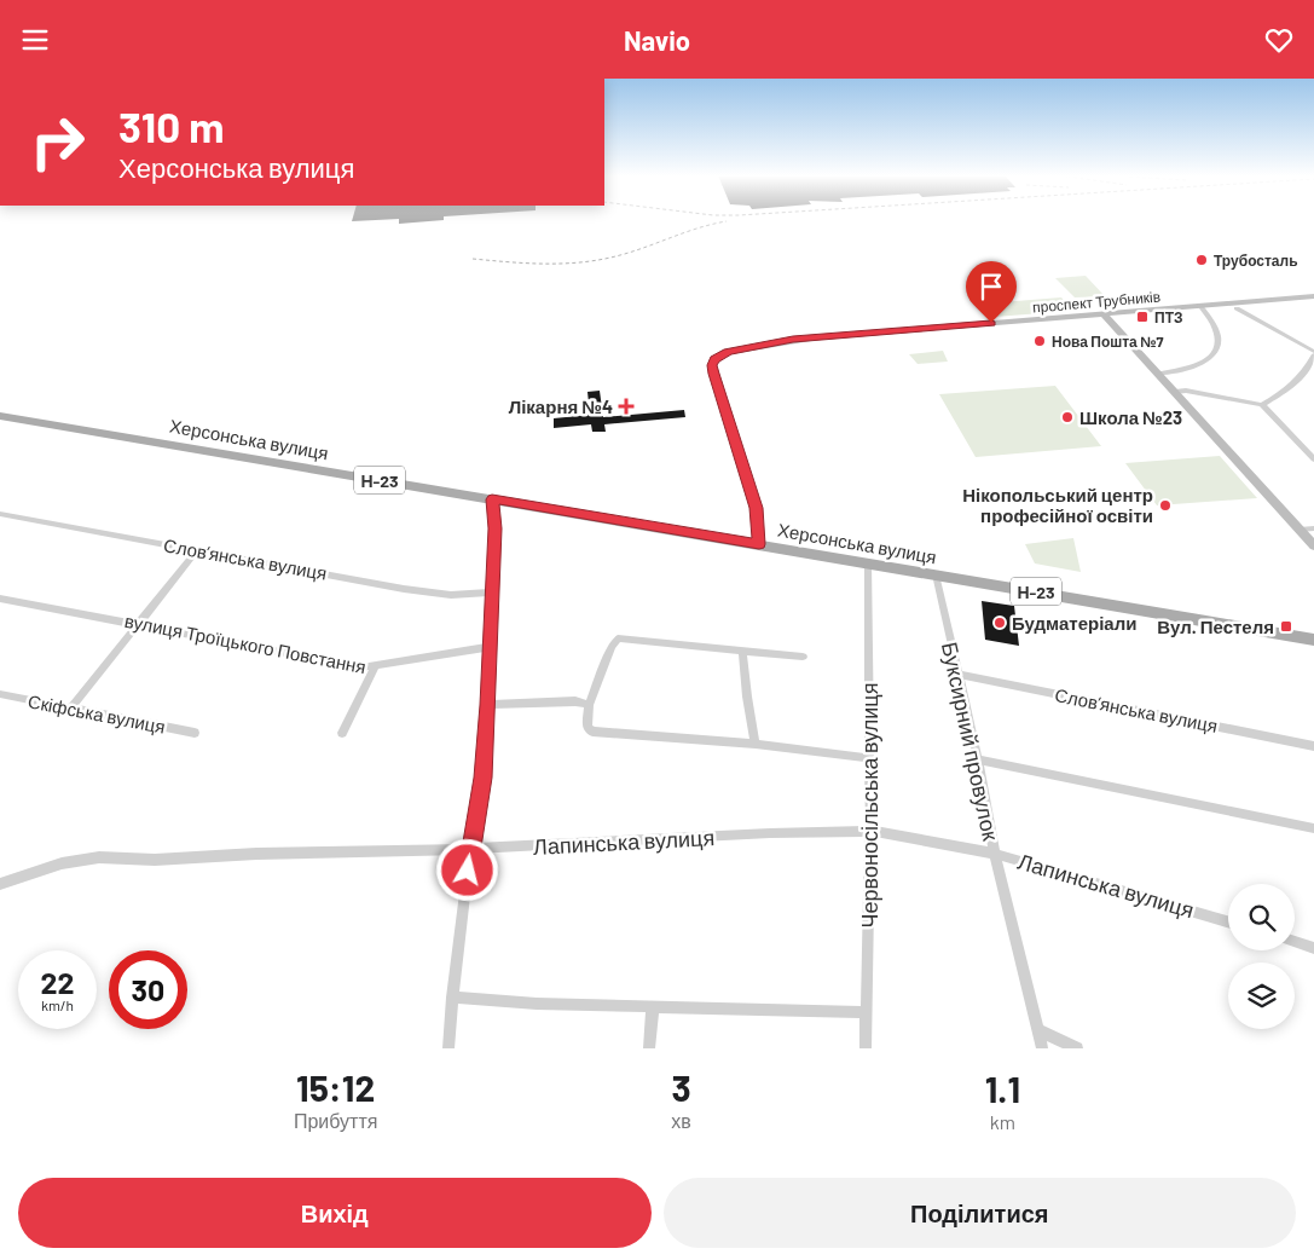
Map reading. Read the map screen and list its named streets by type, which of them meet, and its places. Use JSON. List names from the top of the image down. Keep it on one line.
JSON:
{"streets":{"main road":["проспект Трубників","Херсонська вулиця","Н-23"],"street":["Словʼянська вулиця","вулиця Троїцького Повстання","Скіфська вулиця","Буксирний провулок","Червоносільська вулиця","Лапинська вулиця"]},"crossings":[["проспект Трубників","Херсонська вулиця"],["Херсонська вулиця","Буксирний провулок"],["Херсонська вулиця","Червоносільська вулиця"],["Словʼянська вулиця","Буксирний провулок"],["Буксирний провулок","Лапинська вулиця"],["Червоносільська вулиця","Лапинська вулиця"]],"places":{"other":["Трубосталь","Нова Пошта №7","Школа №23","Нікопольський центр професійної освіти","Будматеріали"],"transit":["ПТЗ","Вул. Пестеля"],"health":["Лікарня №4"]},"page":{"header":"Navio","turn":["310 m","Херсонська вулиця"],"speed":"22 km/h","limit":"30","eta":["15:12","Прибуття","3","хв","1.1","km"],"buttons":["Вихід","Поділитися"]}}
